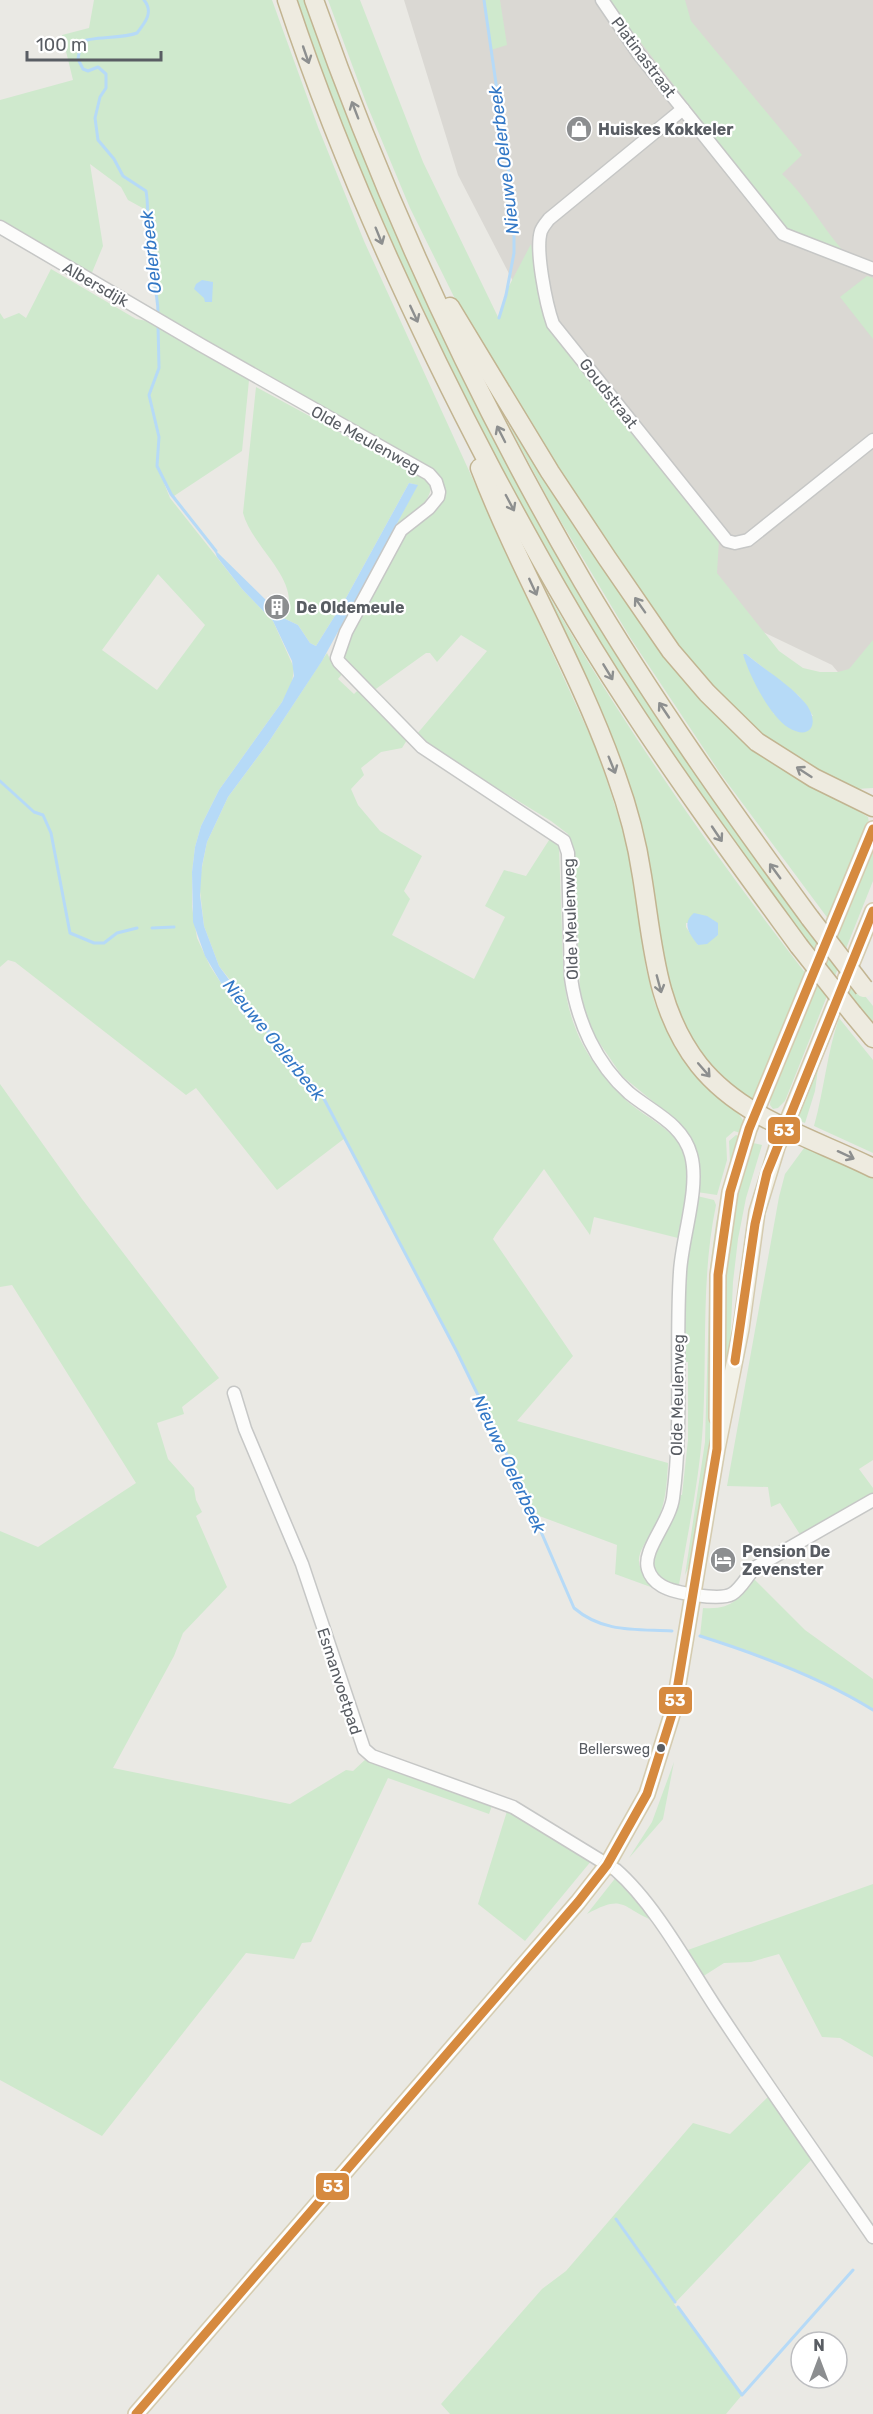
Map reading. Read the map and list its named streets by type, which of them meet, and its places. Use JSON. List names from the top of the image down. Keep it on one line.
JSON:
{"streets":{"street":["Platinastraat","Albersdijk","Goudstraat","Olde Meulenweg","Esmanvoetpad"]},"crossings":[["Platinastraat","Goudstraat"],["Albersdijk","Olde Meulenweg"]],"water":["Nieuwe Oelerbeek","Oelerbeek"],"places":{"shop":["Huiskes Kokkeler"],"building":["De Oldemeule"],"hotel":["Pension De Zevenster"],"other":["Bellersweg"]},"lines":["transit line 53"],"scale_bar":"100 m","north":"top"}
